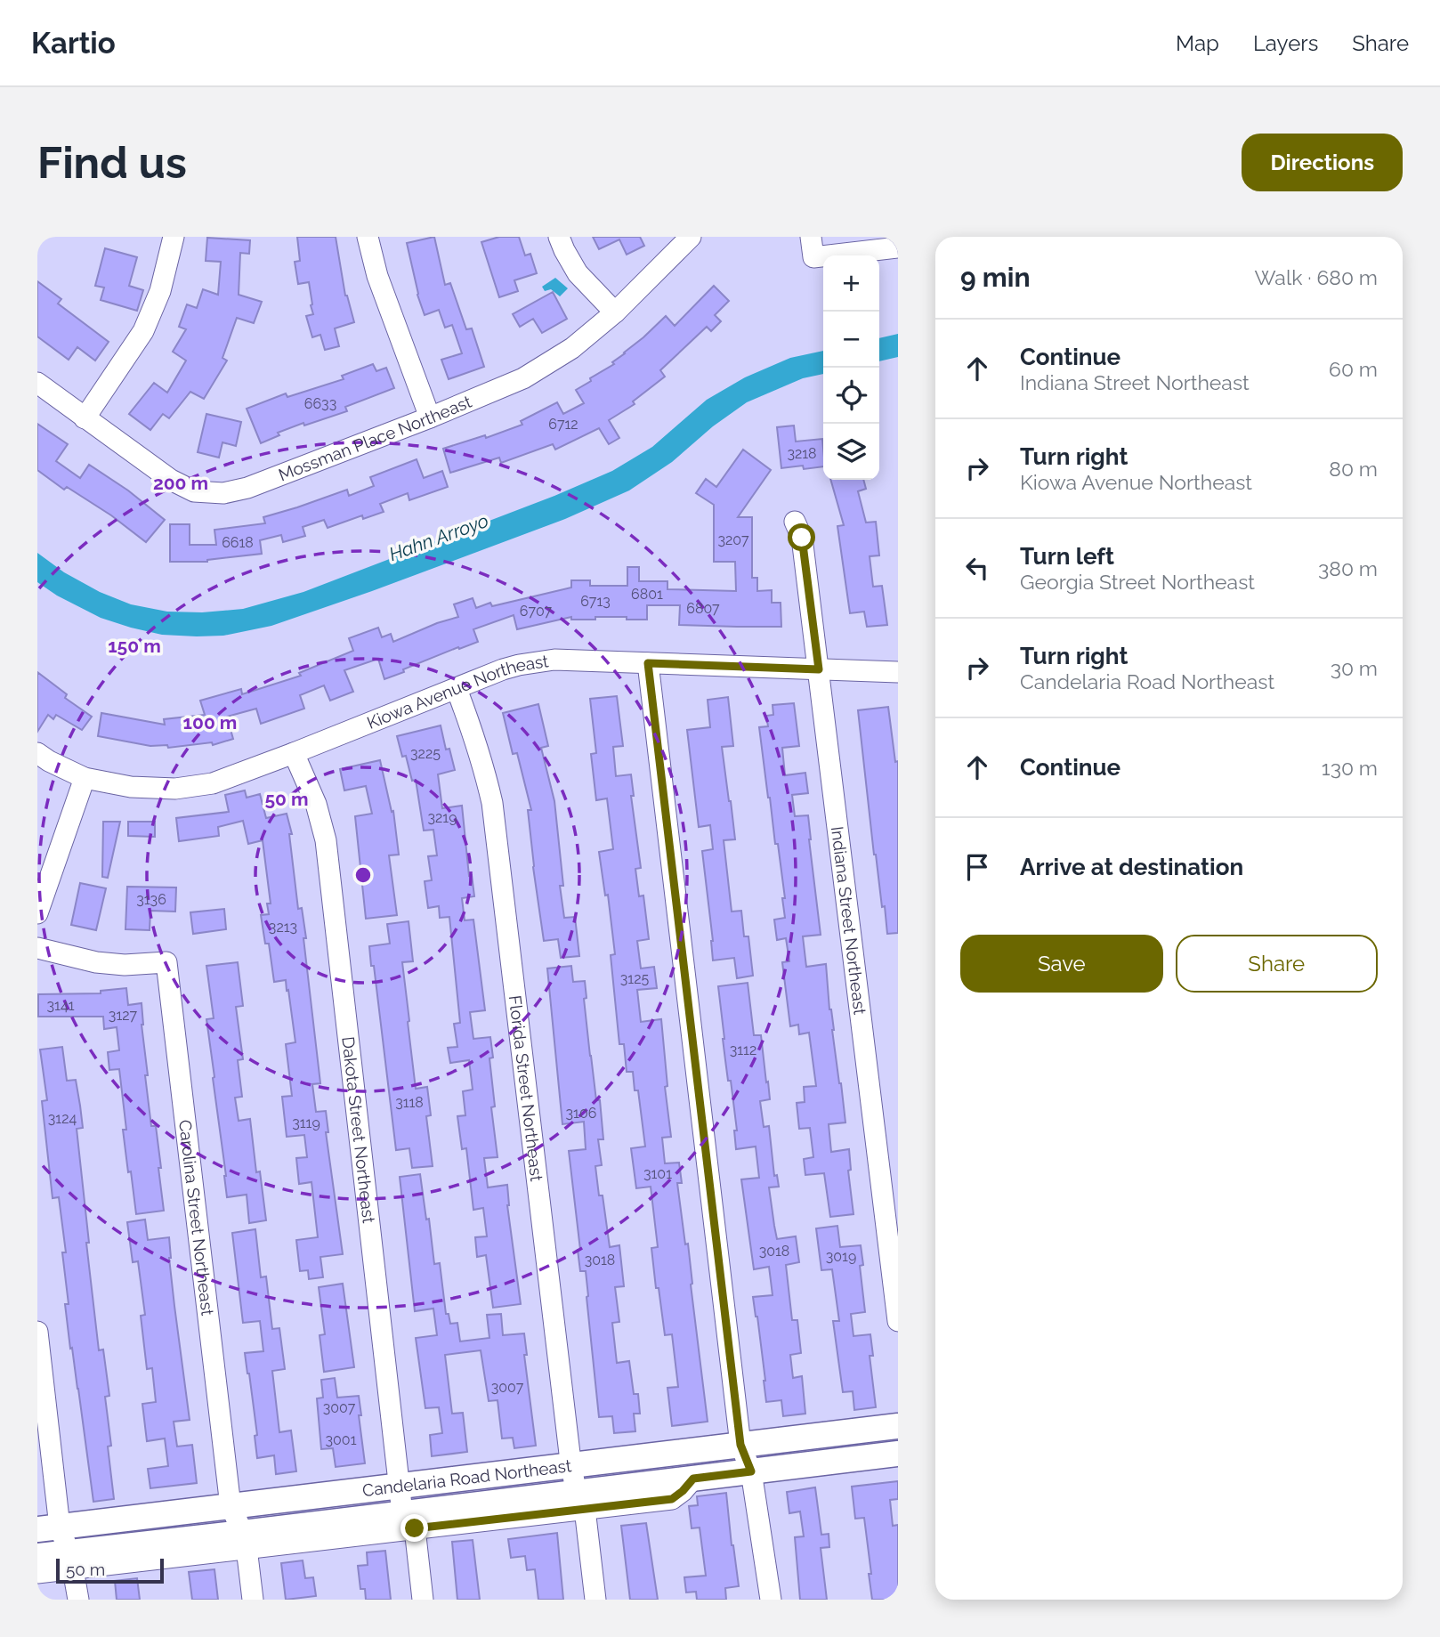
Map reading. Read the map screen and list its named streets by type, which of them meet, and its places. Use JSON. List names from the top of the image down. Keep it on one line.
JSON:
{"streets":{"main road":["Candelaria Road Northeast"],"street":["Mossman Place Northeast","Kiowa Avenue Northeast","Indiana Street Northeast","Florida Street Northeast","Dakota Street Northeast","Carolina Street Northeast"]},"crossings":[["Kiowa Avenue Northeast","Indiana Street Northeast"],["Kiowa Avenue Northeast","Florida Street Northeast"],["Kiowa Avenue Northeast","Dakota Street Northeast"],["Florida Street Northeast","Candelaria Road Northeast"],["Dakota Street Northeast","Candelaria Road Northeast"],["Carolina Street Northeast","Candelaria Road Northeast"]],"water":["Hahn Arroyo"],"house_numbers":["6633","6712","3218","3207","6618","6801","6713","6807","6707","3225","3219","3136","3213","3125","3141","3127","3112","3118","3106","3124","3119","3101","3018","3019","3018","3007","3007","3001"],"scale_bar":"50 m","page":{"header":"Kartio","nav":["Map","Layers","Share"],"buttons":["Directions",["Save","Share"]],"title":"Find us","heading":["9 min","Walk · 680 m"],"map_buttons":["+","−"],"list":[["Continue","Indiana Street Northeast","60 m"],["Turn right","Kiowa Avenue Northeast","80 m"],["Turn left","Georgia Street Northeast","380 m"],["Turn right","Candelaria Road Northeast","30 m"],["Continue","130 m"],"Arrive at destination"],"scale":"50 m"},"rings":["200 m","150 m","100 m","50 m"]}
